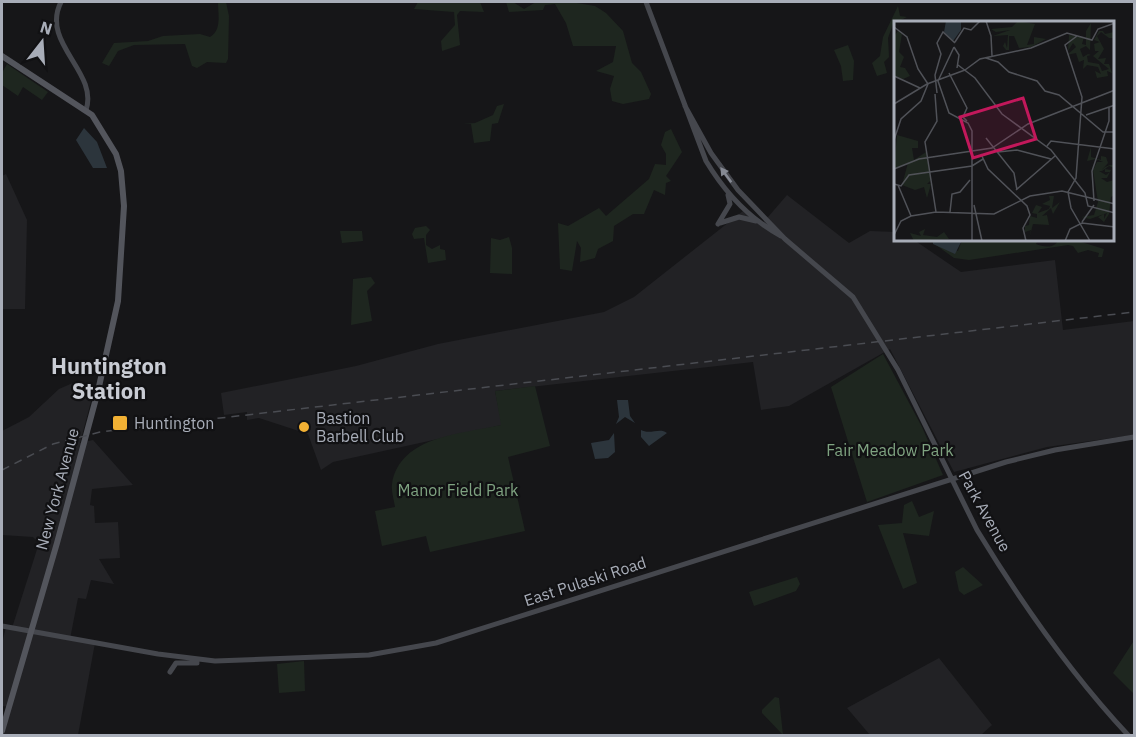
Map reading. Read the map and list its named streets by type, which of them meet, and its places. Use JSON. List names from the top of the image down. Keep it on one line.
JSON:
{"streets":{"main road":["New York Avenue","Park Avenue","East Pulaski Road"]},"crossings":[["New York Avenue","East Pulaski Road"],["Park Avenue","East Pulaski Road"]],"districts":["Huntington Station"],"parks":["Fair Meadow Park","Manor Field Park"],"places":{"transit":["Huntington"],"other":["Bastion Barbell Club"]},"north":"top"}
